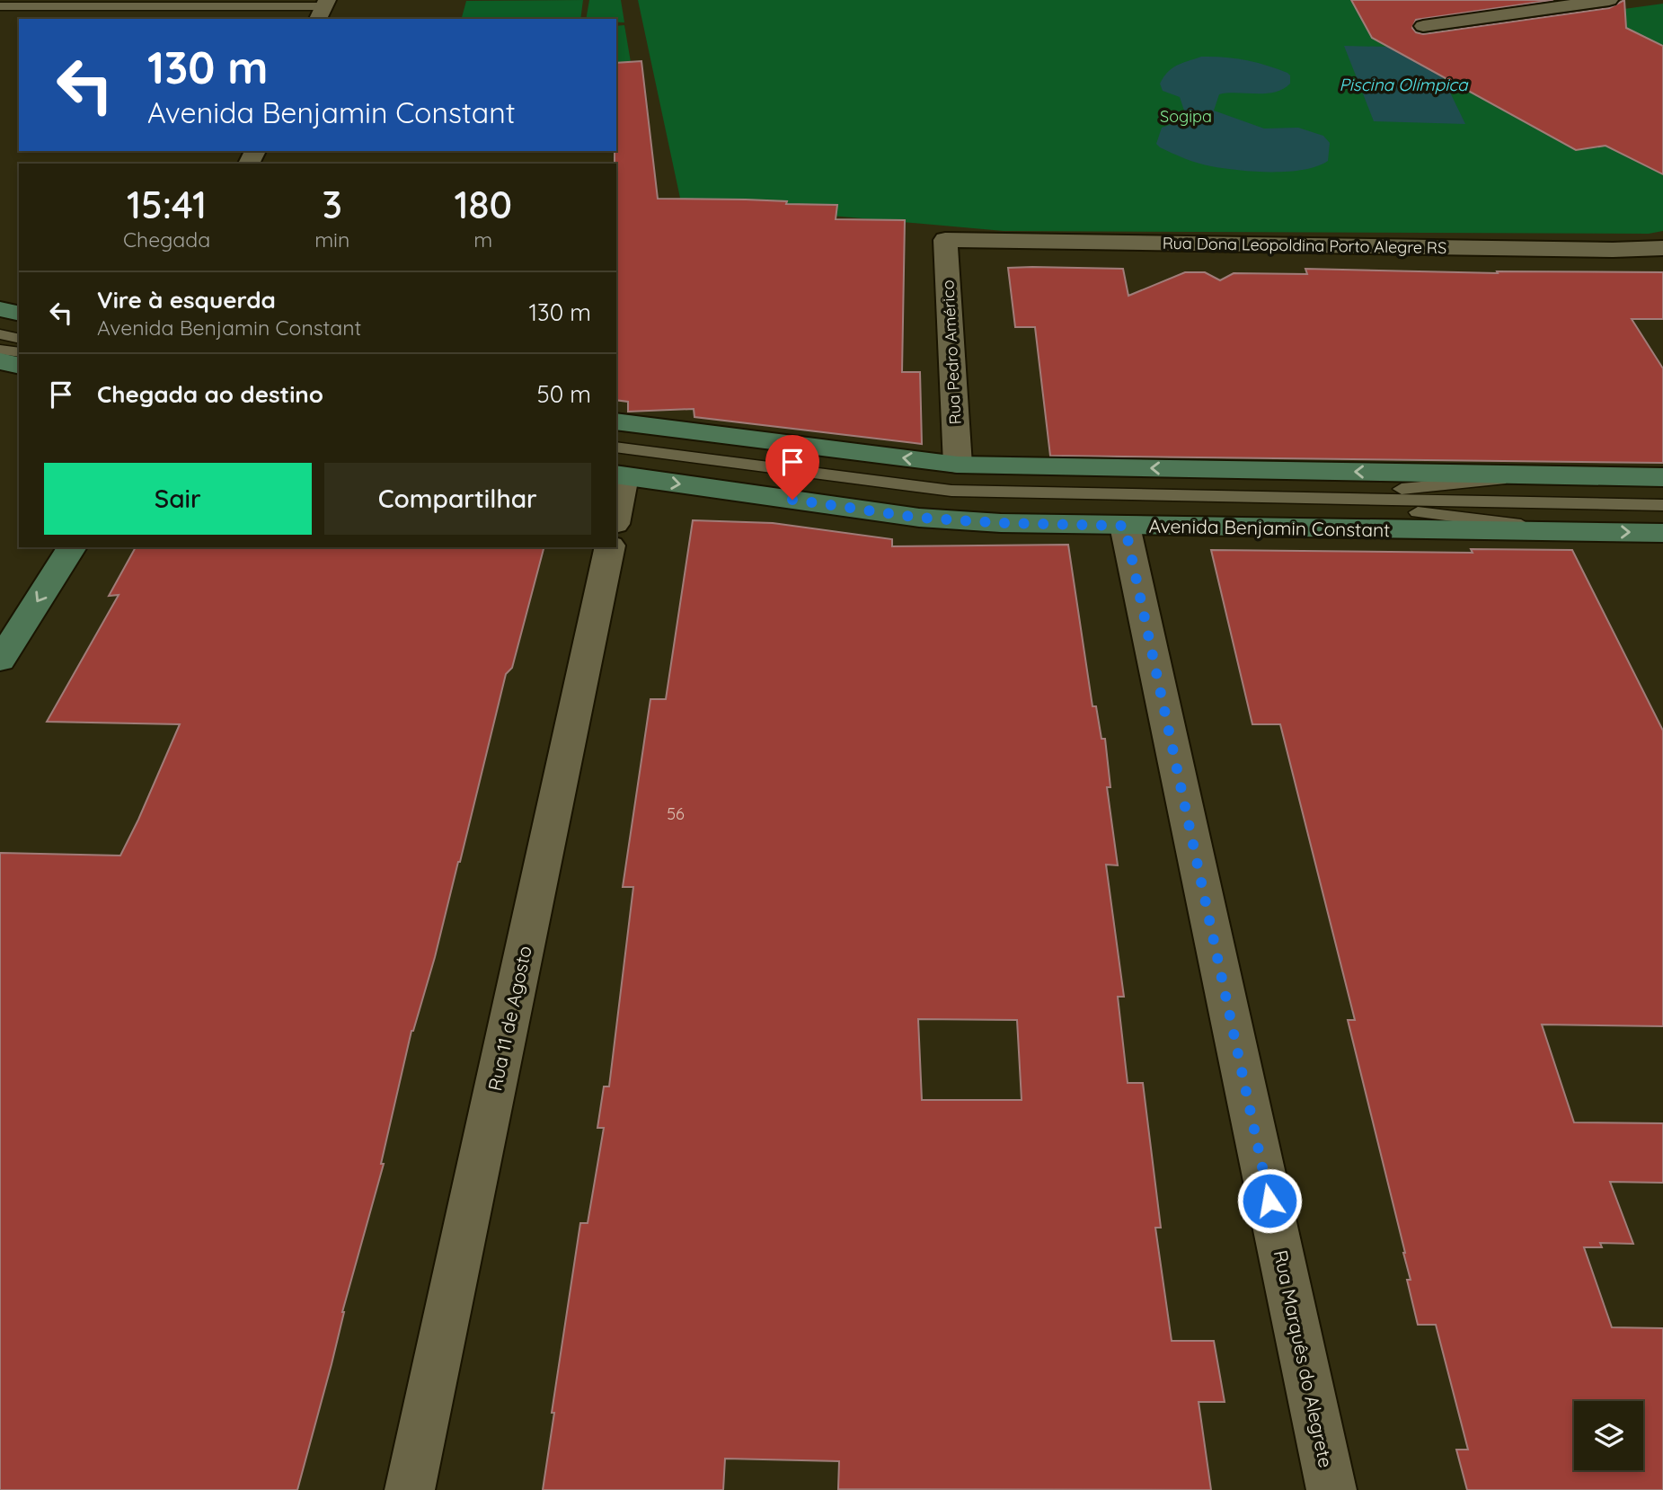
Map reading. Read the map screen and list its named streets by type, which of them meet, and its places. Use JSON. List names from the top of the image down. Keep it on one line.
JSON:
{"streets":{"main road":["Avenida Benjamin Constant"],"street":["Rua Dona Leopoldina Porto Alegre RS","Rua Pedro Américo","Rua 11 de Agosto","Rua Marquês do Alegrete"]},"crossings":[["Rua Dona Leopoldina Porto Alegre RS","Rua Pedro Américo"],["Avenida Benjamin Constant","Rua Marquês do Alegrete"]],"water":["Piscina Olímpica"],"parks":["Sogipa"],"house_numbers":["56"],"page":{"turn":["130 m","Avenida Benjamin Constant"],"eta":["15:41","Chegada","3","min","180","m"],"list":[{"name":"Vire à esquerda","note":"Avenida Benjamin Constant","value":"130 m"},{"name":"Chegada ao destino","value":"50 m"}],"buttons":["Sair","Compartilhar"]}}
